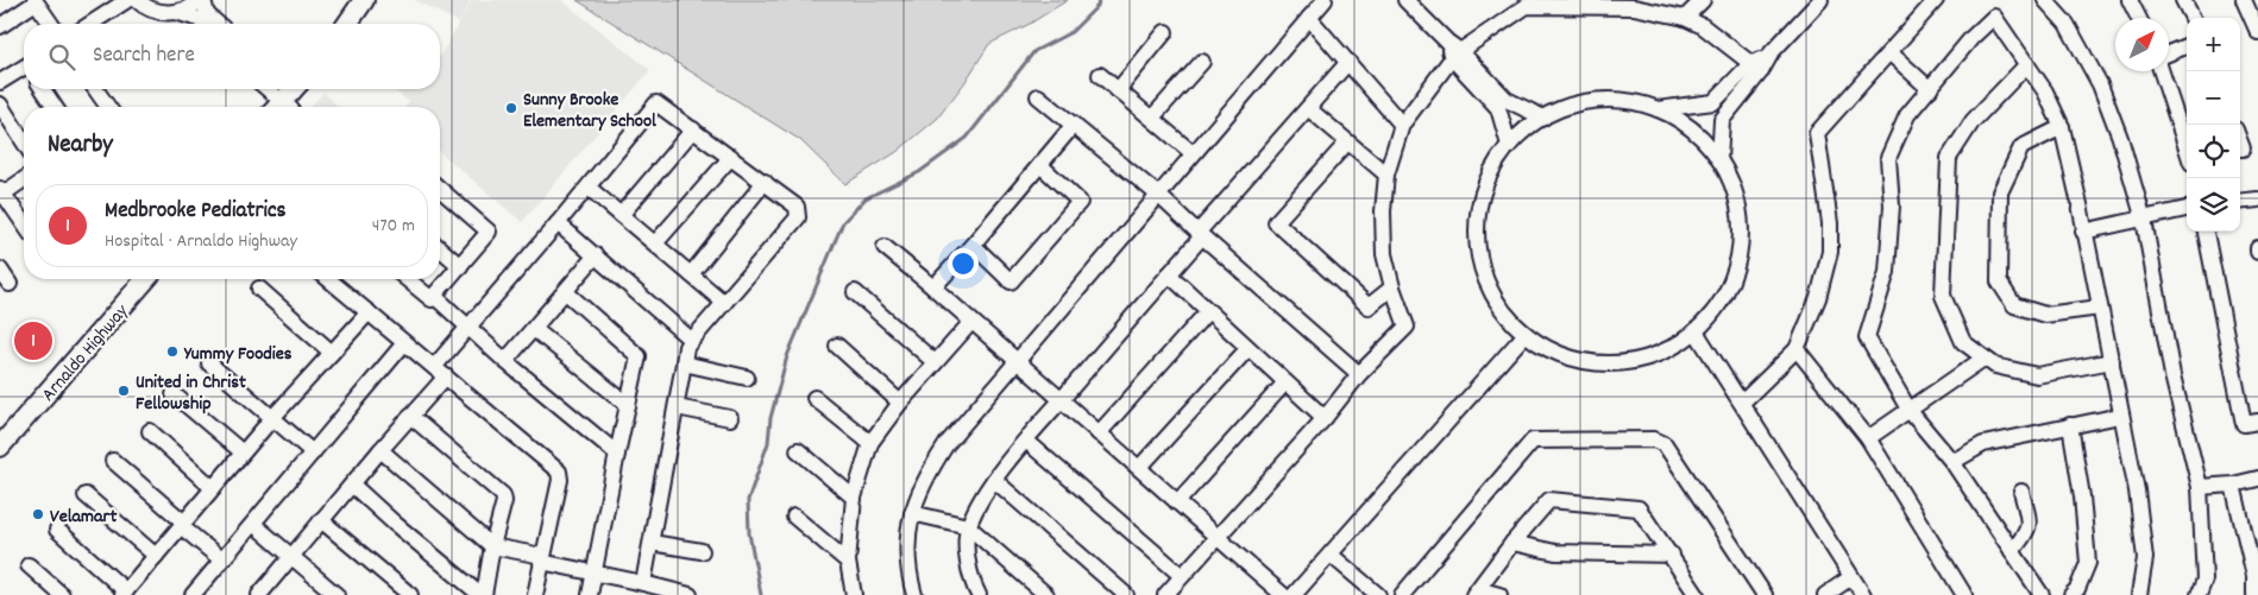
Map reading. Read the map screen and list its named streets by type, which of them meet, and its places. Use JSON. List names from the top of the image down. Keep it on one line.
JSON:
{"streets":{"main road":["Arnaldo Highway"]},"places":["Sunny Brooke Elementary School","Yummy Foodies","United in Christ Fellowship","Velamart"],"north":"top right","page":{"map_buttons":["+","−"],"search":"Search here","heading":"Nearby","list":[{"mark":"1","name":"Medbrooke Pediatrics","note":"Hospital · Arnaldo Highway","value":"470 m"}],"pins":"1"}}
